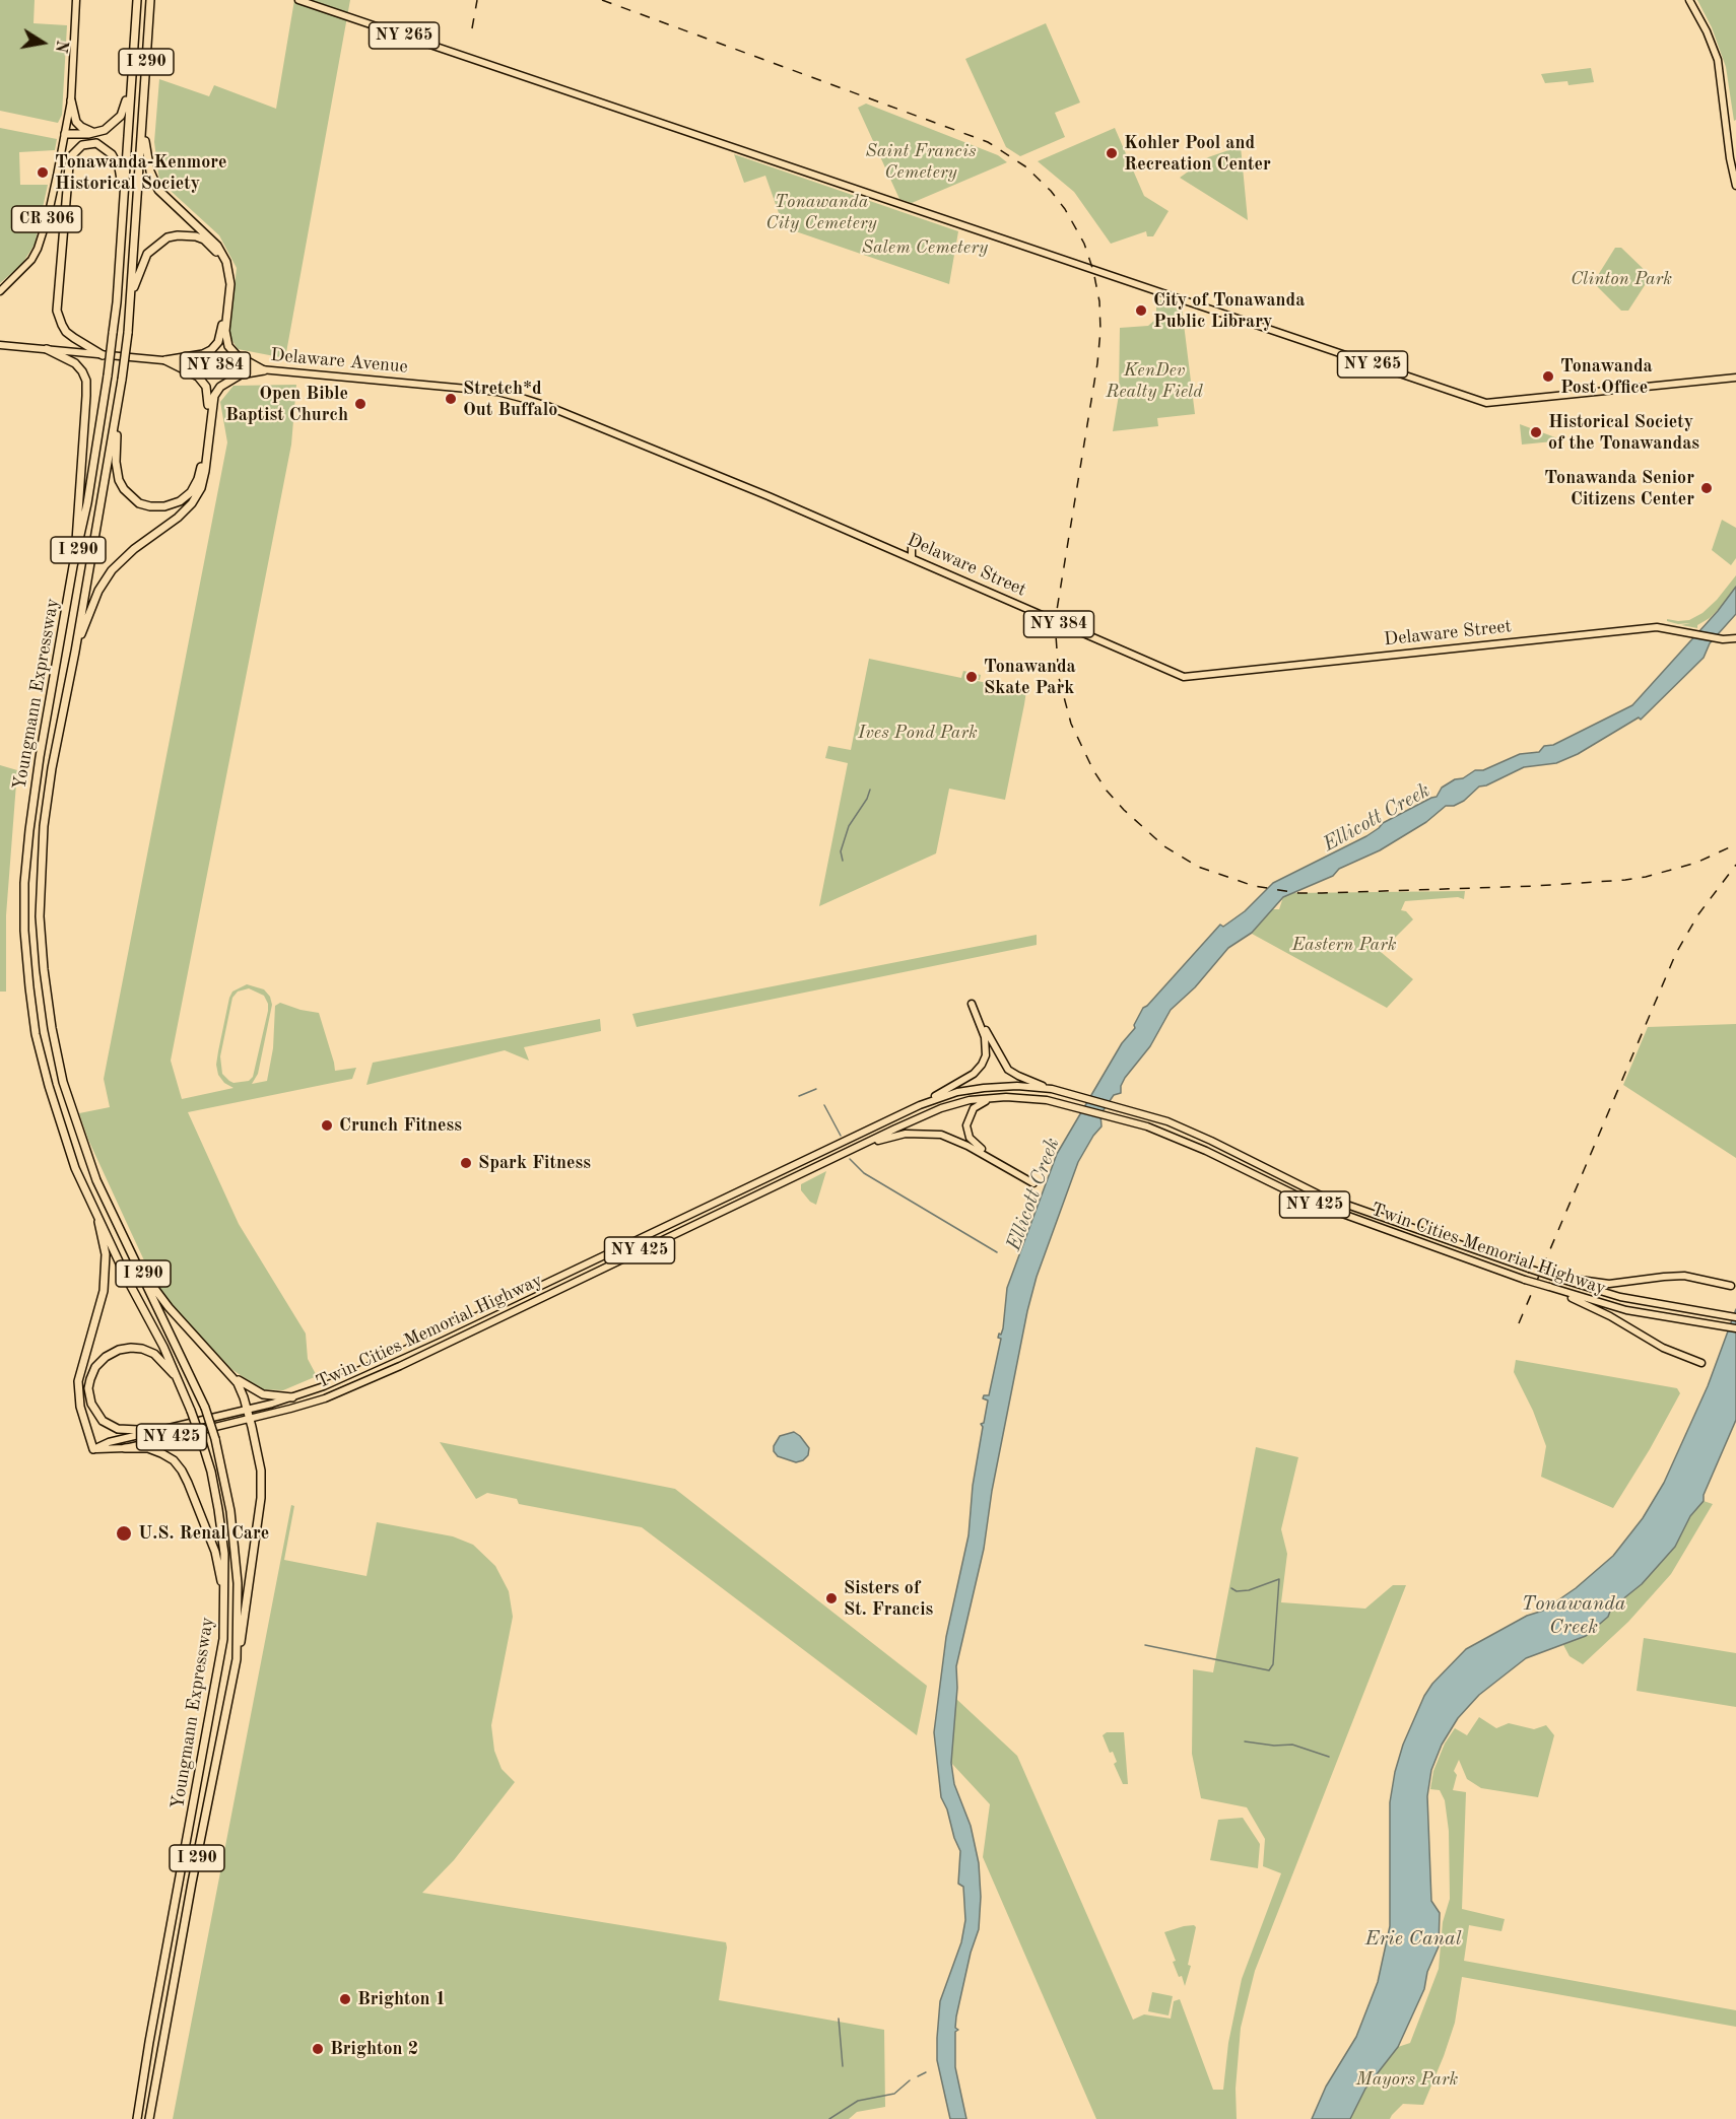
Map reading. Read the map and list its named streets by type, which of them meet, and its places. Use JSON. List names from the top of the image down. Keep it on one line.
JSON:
{"streets":{"highway":["I 290","Youngmann Expressway"],"main road":["NY 265","CR 306","Delaware Avenue","NY 384","Delaware Street","NY 425","Twin Cities Memorial Highway"]},"crossings":[["Delaware Avenue","Delaware Street"]],"water":["Ellicott Creek","Tonawanda Creek","Erie Canal"],"parks":["Saint Francis Cemetery","Tonawanda City Cemetery","Salem Cemetery","Clinton Park","KenDev Realty Field","Ives Pond Park","Eastern Park","Mayors Park"],"places":["Kohler Pool and Recreation Center","Tonawanda-Kenmore Historical Society","City of Tonawanda Public Library","Tonawanda Post Office","Stretch*d Out Buffalo","Open Bible Baptist Church","Historical Society of the Tonawandas","Tonawanda Senior Citizens Center","Tonawanda Skate Park","Crunch Fitness","Spark Fitness","U.S. Renal Care","Sisters of St. Francis","Brighton 1","Brighton 2"],"north":"right"}
